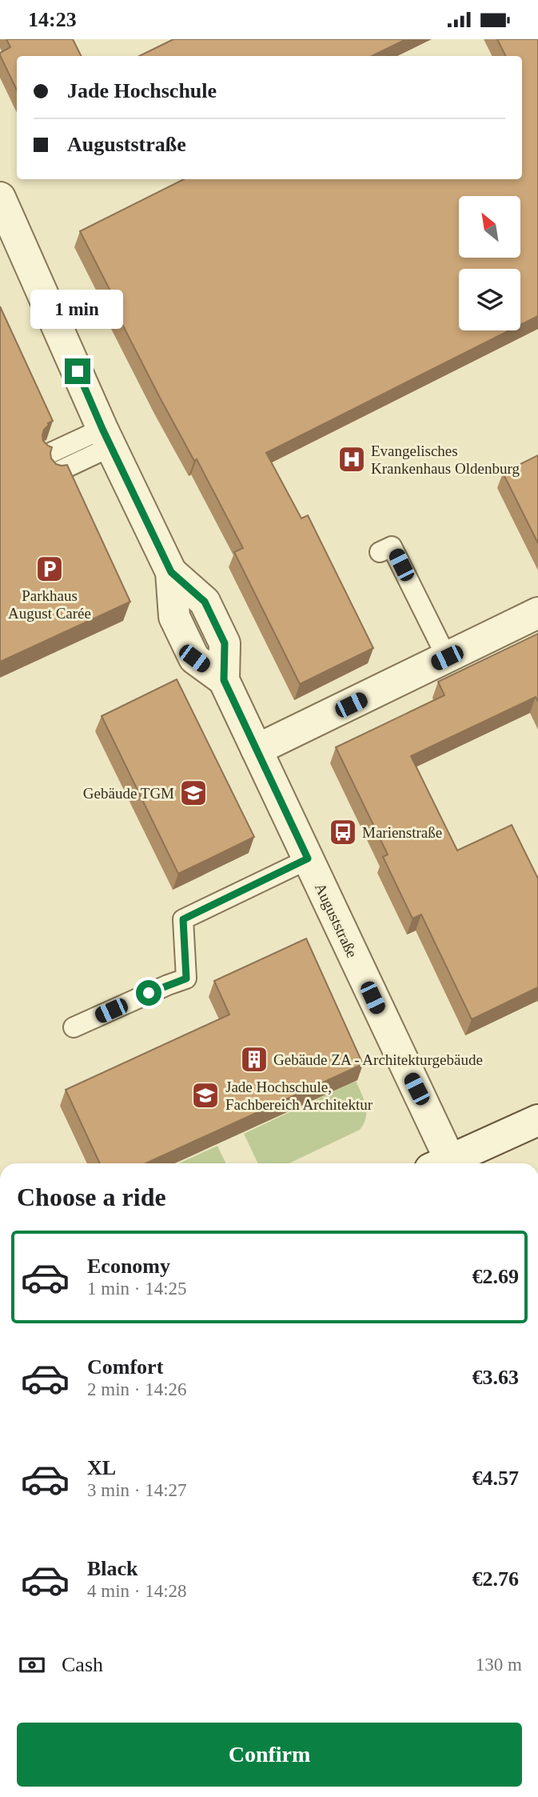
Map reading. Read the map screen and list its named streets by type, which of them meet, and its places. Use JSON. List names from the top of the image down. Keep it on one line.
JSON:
{"streets":{"street":["Auguststraße"]},"places":{"hospital":["Evangelisches Krankenhaus Oldenburg"],"parking":["Parkhaus August Carée"],"school or university":["Gebäude TGM","Jade Hochschule, Fachbereich Architektur"],"bus stop":["Marienstraße"],"building":["Gebäude ZA - Architekturgebäude"]},"north":"top left","page":{"status":"14:23","banner":["Jade Hochschule","Auguststraße"],"bubble":"1 min","heading":"Choose a ride","list":[{"name":"Economy","note":"1 min · 14:25","value":"€2.69"},{"name":"Comfort","note":"2 min · 14:26","value":"€3.63"},{"name":"XL","note":"3 min · 14:27","value":"€4.57"},{"name":"Black","note":"4 min · 14:28","value":"€2.76"}],"pay":["Cash","130 m"],"buttons":"Confirm"}}
